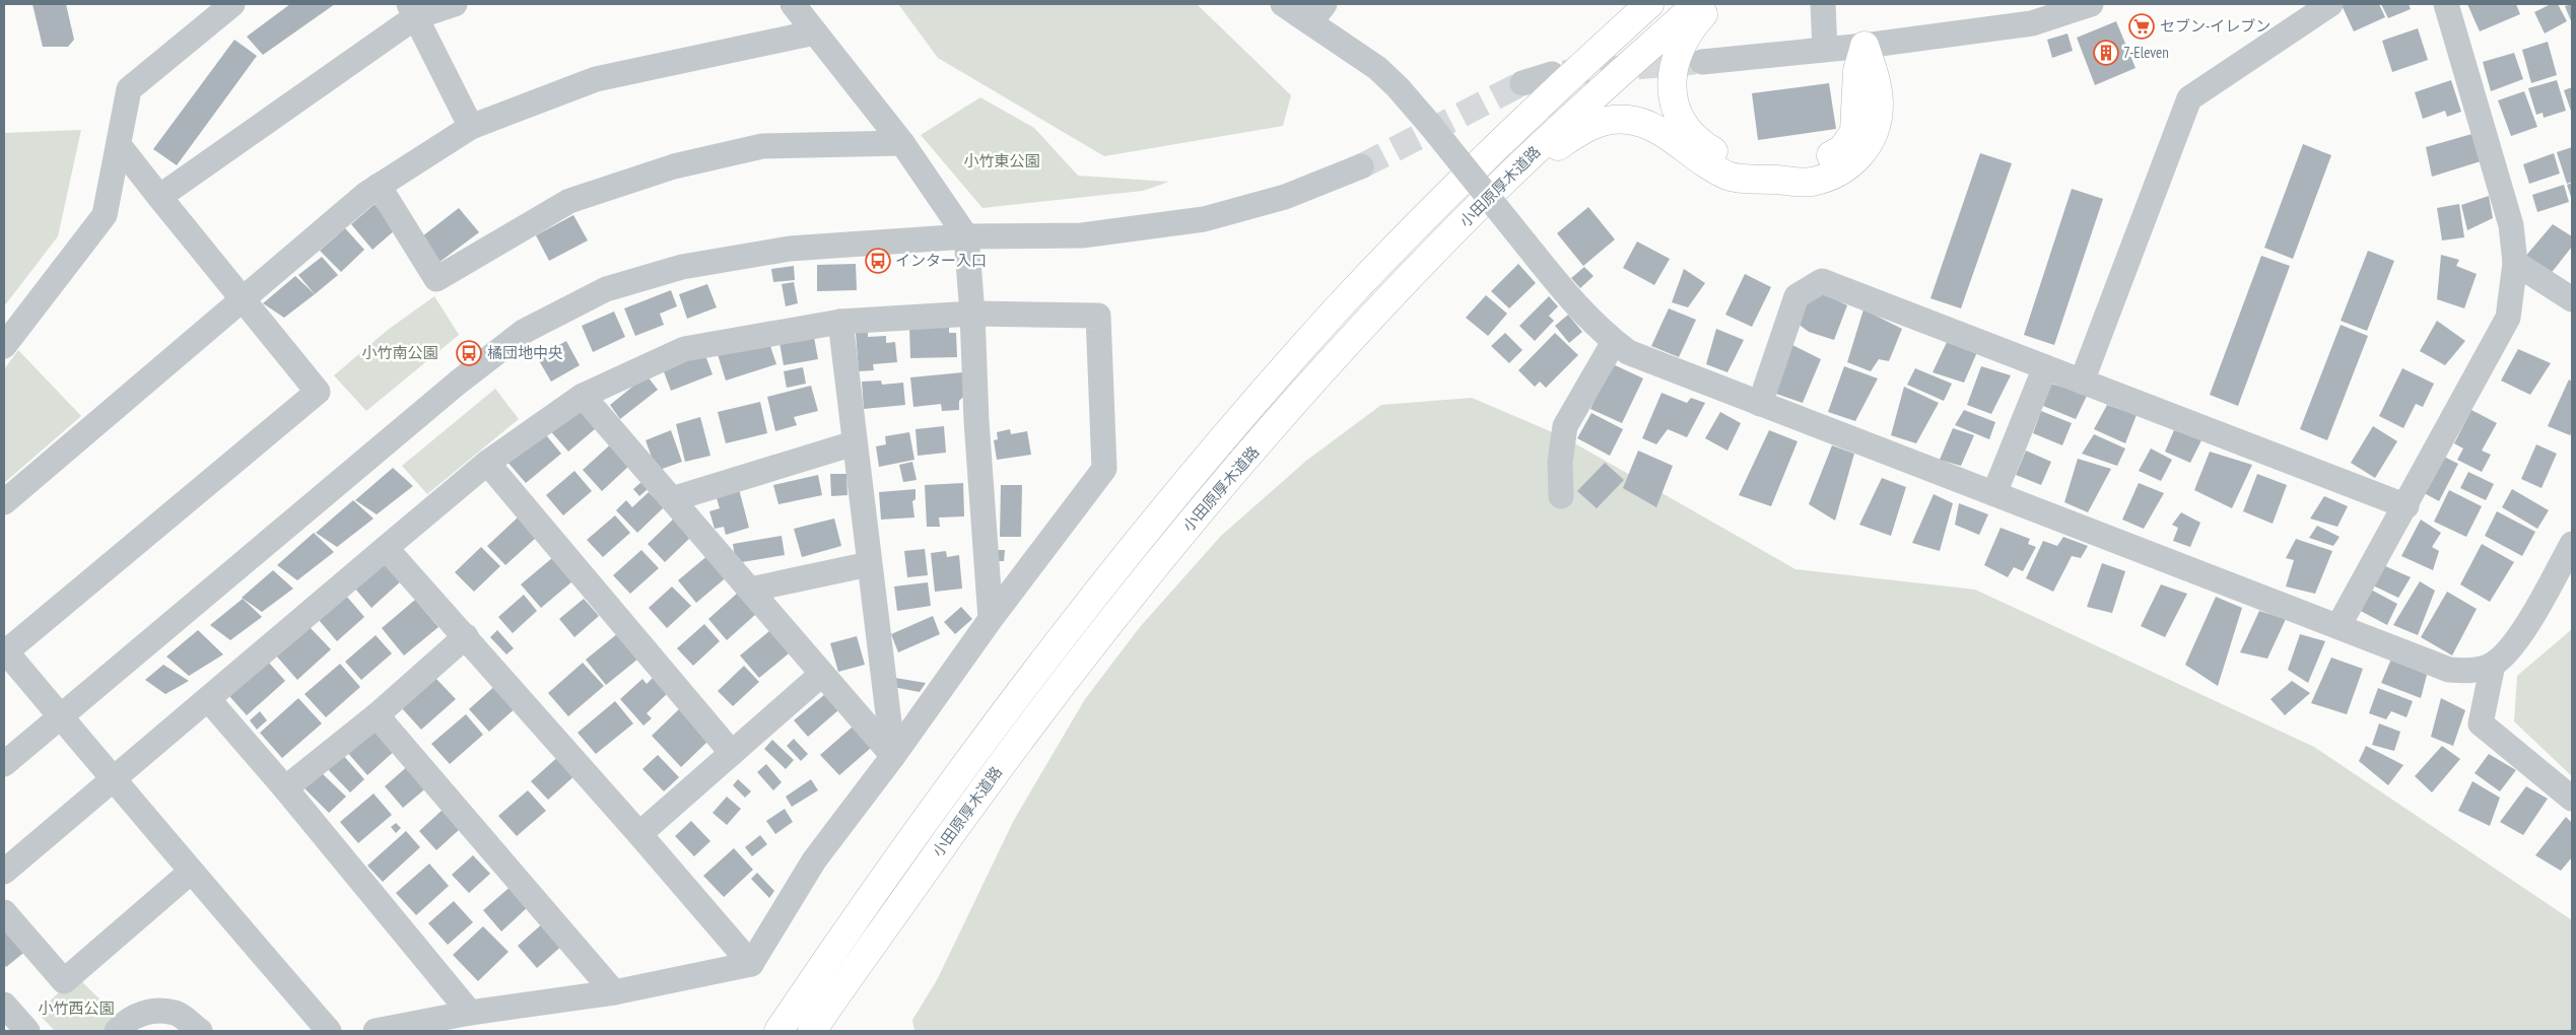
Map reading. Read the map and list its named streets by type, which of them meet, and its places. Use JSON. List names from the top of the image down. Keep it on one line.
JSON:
{"streets":{"highway":["小田原厚木道路"]},"parks":["小竹東公園","小竹南公園","小竹西公園"],"places":{"supermarket":["セブン-イレブン"],"building":["7-Eleven"],"bus stop":["インター入口","橘団地中央"]}}
